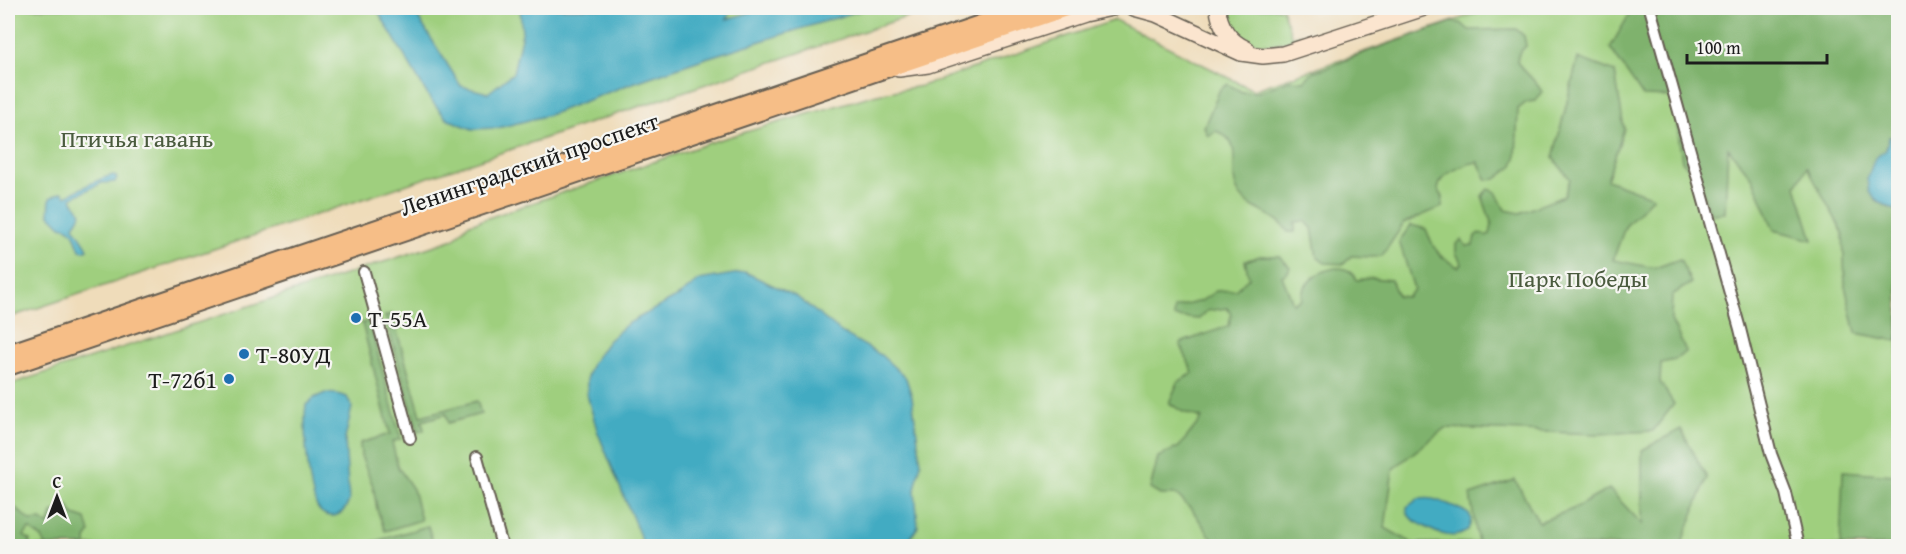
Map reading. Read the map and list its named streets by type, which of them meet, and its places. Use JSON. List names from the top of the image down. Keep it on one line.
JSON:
{"streets":{"main road":["Ленинградский проспект"]},"parks":["Птичья гавань","Парк Победы"],"places":["Т-55А","Т-80УД","Т-72б1"],"scale_bar":"100 m","north":"top"}
